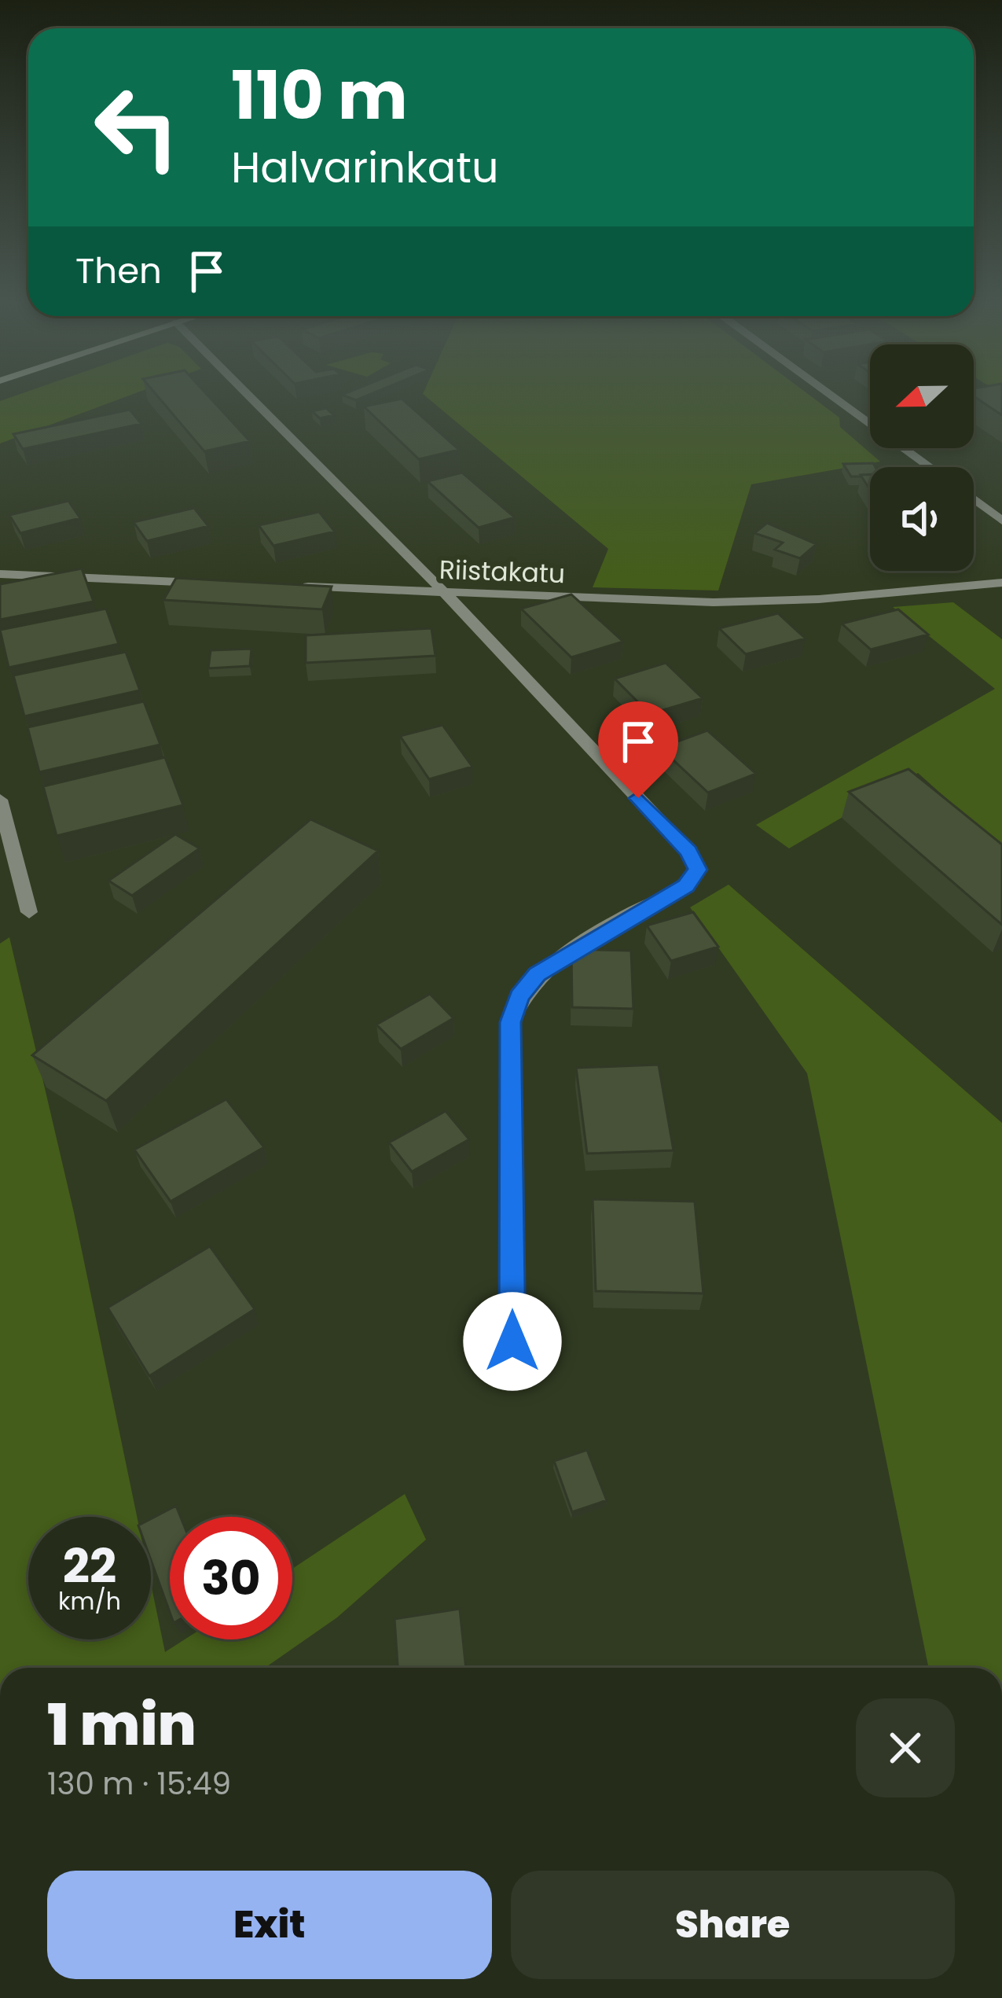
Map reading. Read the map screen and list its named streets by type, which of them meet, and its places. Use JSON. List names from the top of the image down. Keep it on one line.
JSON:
{"streets":{"street":["Riistakatu"]},"north":"left","page":{"turn":["110 m","Halvarinkatu"],"then":"Then","speed":"22 km/h","limit":"30","heading":["1 min","130 m · 15:49"],"buttons":["Exit","Share"]}}
